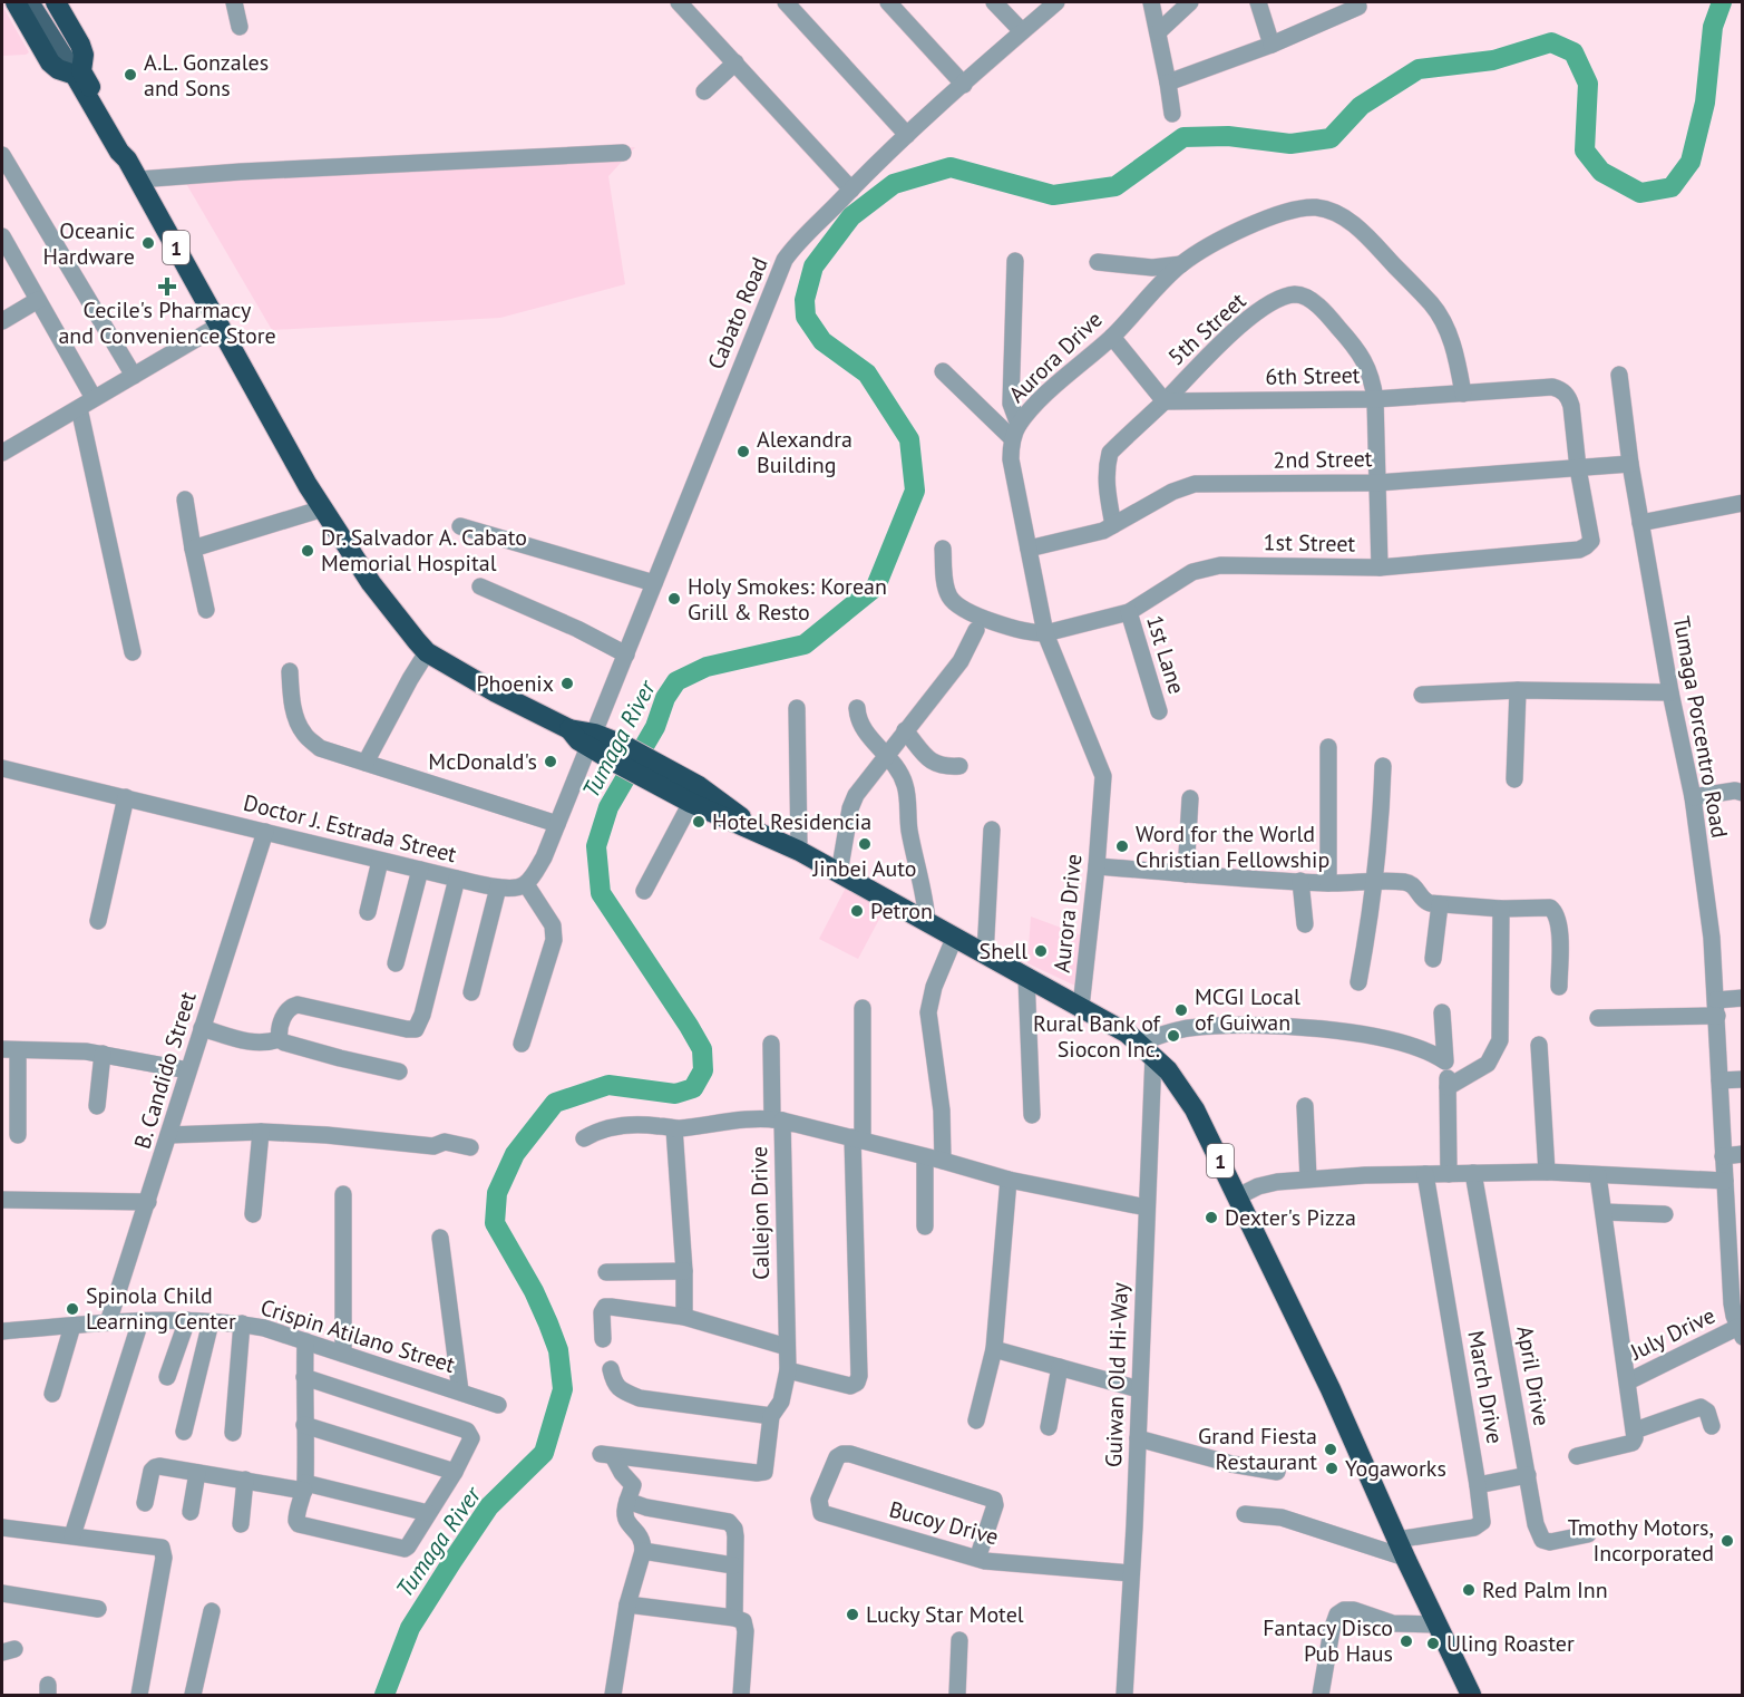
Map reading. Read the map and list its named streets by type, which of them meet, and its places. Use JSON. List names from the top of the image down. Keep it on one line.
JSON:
{"streets":{"highway":["1"],"street":["Cabato Road","5th Street","Aurora Drive","6th Street","2nd Street","1st Street","1st Lane","Tumaga Porcentro Road","Doctor J. Estrada Street","B. Candido Street","Callejon Drive","July Drive","Crispin Atilano Street","Guiwan Old Hi-Way","April Drive","March Drive","Bucoy Drive"]},"crossings":[["1","Cabato Road"],["1","Aurora Drive"],["1","Guiwan Old Hi-Way"],["1","March Drive"],["5th Street","6th Street"],["5th Street","2nd Street"],["Aurora Drive","6th Street"],["Aurora Drive","2nd Street"],["Aurora Drive","1st Street"],["6th Street","2nd Street"],["6th Street","1st Street"],["2nd Street","1st Street"],["2nd Street","Tumaga Porcentro Road"],["1st Street","1st Lane"],["Tumaga Porcentro Road","July Drive"],["Doctor J. Estrada Street","B. Candido Street"],["B. Candido Street","Crispin Atilano Street"],["Callejon Drive","Guiwan Old Hi-Way"],["Guiwan Old Hi-Way","Bucoy Drive"]],"water":["Tumaga River"],"places":{"other":["A.L. Gonzales and Sons","Oceanic Hardware","Alexandra Building","Dr. Salvador A. Cabato Memorial Hospital","Holy Smokes: Korean Grill & Resto","Phoenix","McDonald's","Hotel Residencia","Jinbei Auto","Word for the World Christian Fellowship","Petron","Shell","MCGI Local of Guiwan","Rural Bank of Siocon Inc.","Dexter's Pizza","Spinola Child Learning Center","Grand Fiesta Restaurant","Yogaworks","Tmothy Motors, Incorporated","Red Palm Inn","Lucky Star Motel","Fantacy Disco Pub Haus","Uling Roaster"],"health":["Cecile's Pharmacy and Convenience Store"]}}
